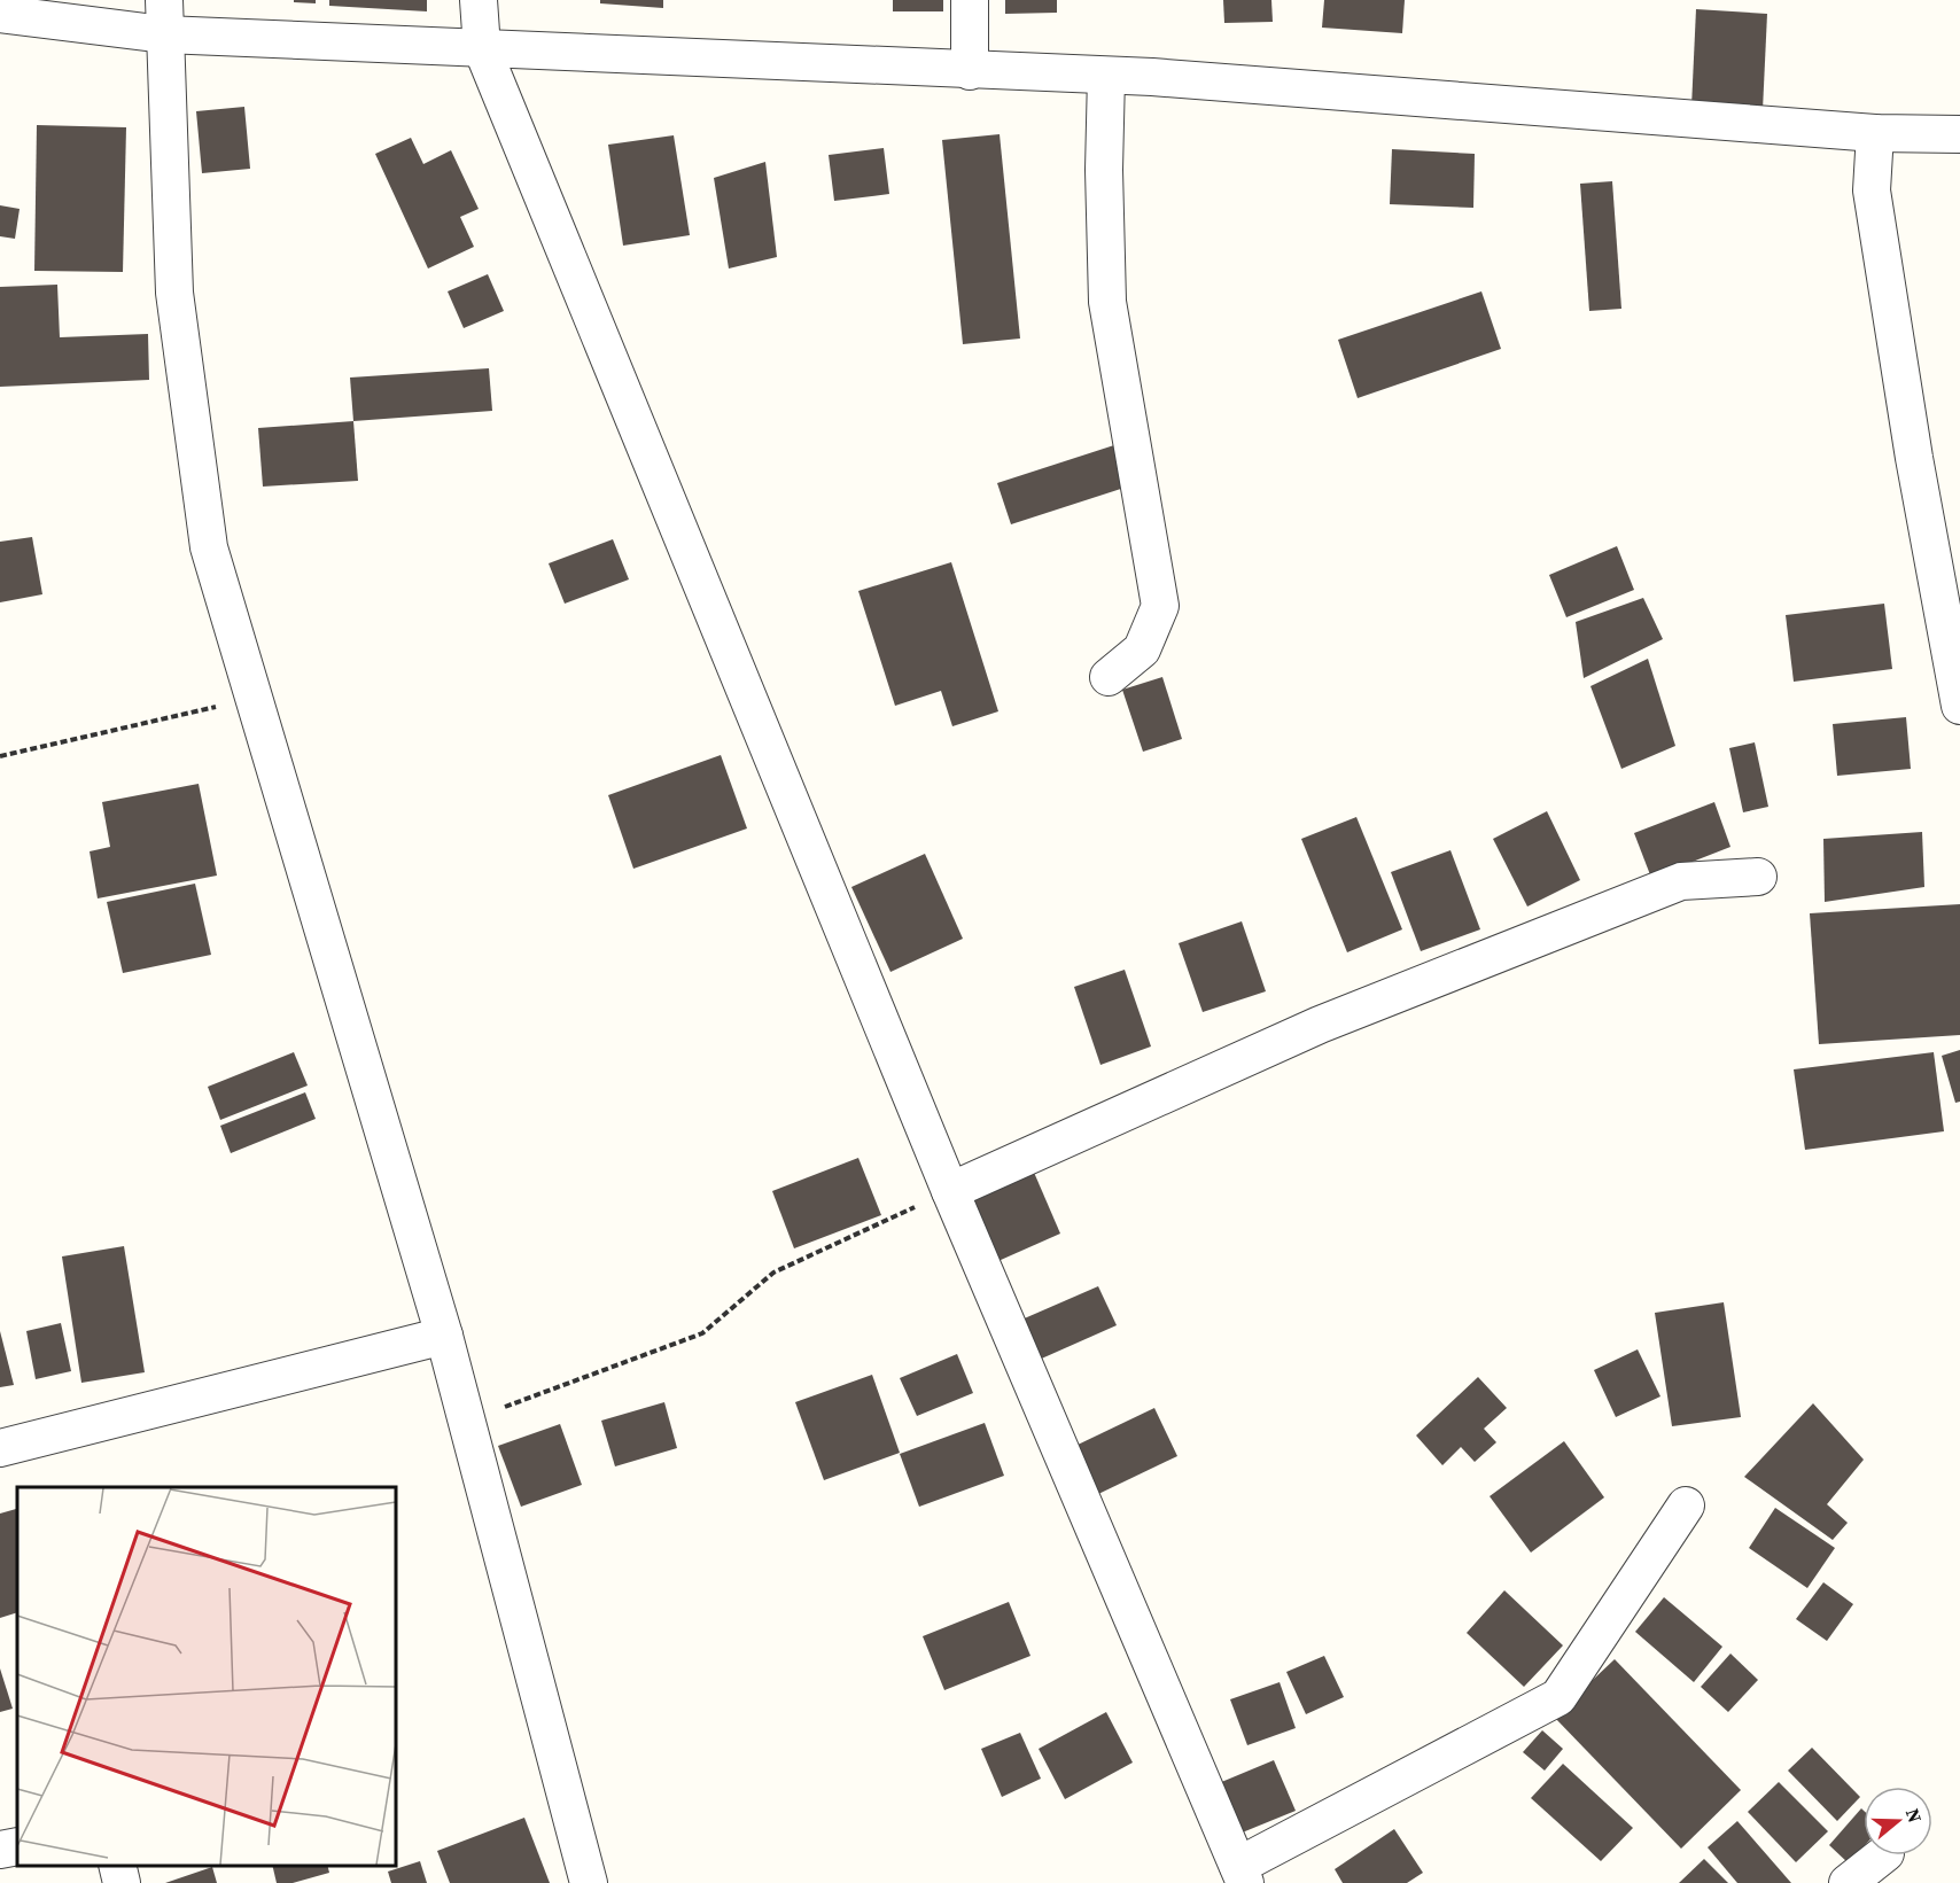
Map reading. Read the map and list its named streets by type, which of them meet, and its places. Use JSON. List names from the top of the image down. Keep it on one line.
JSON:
{"north":"right"}
